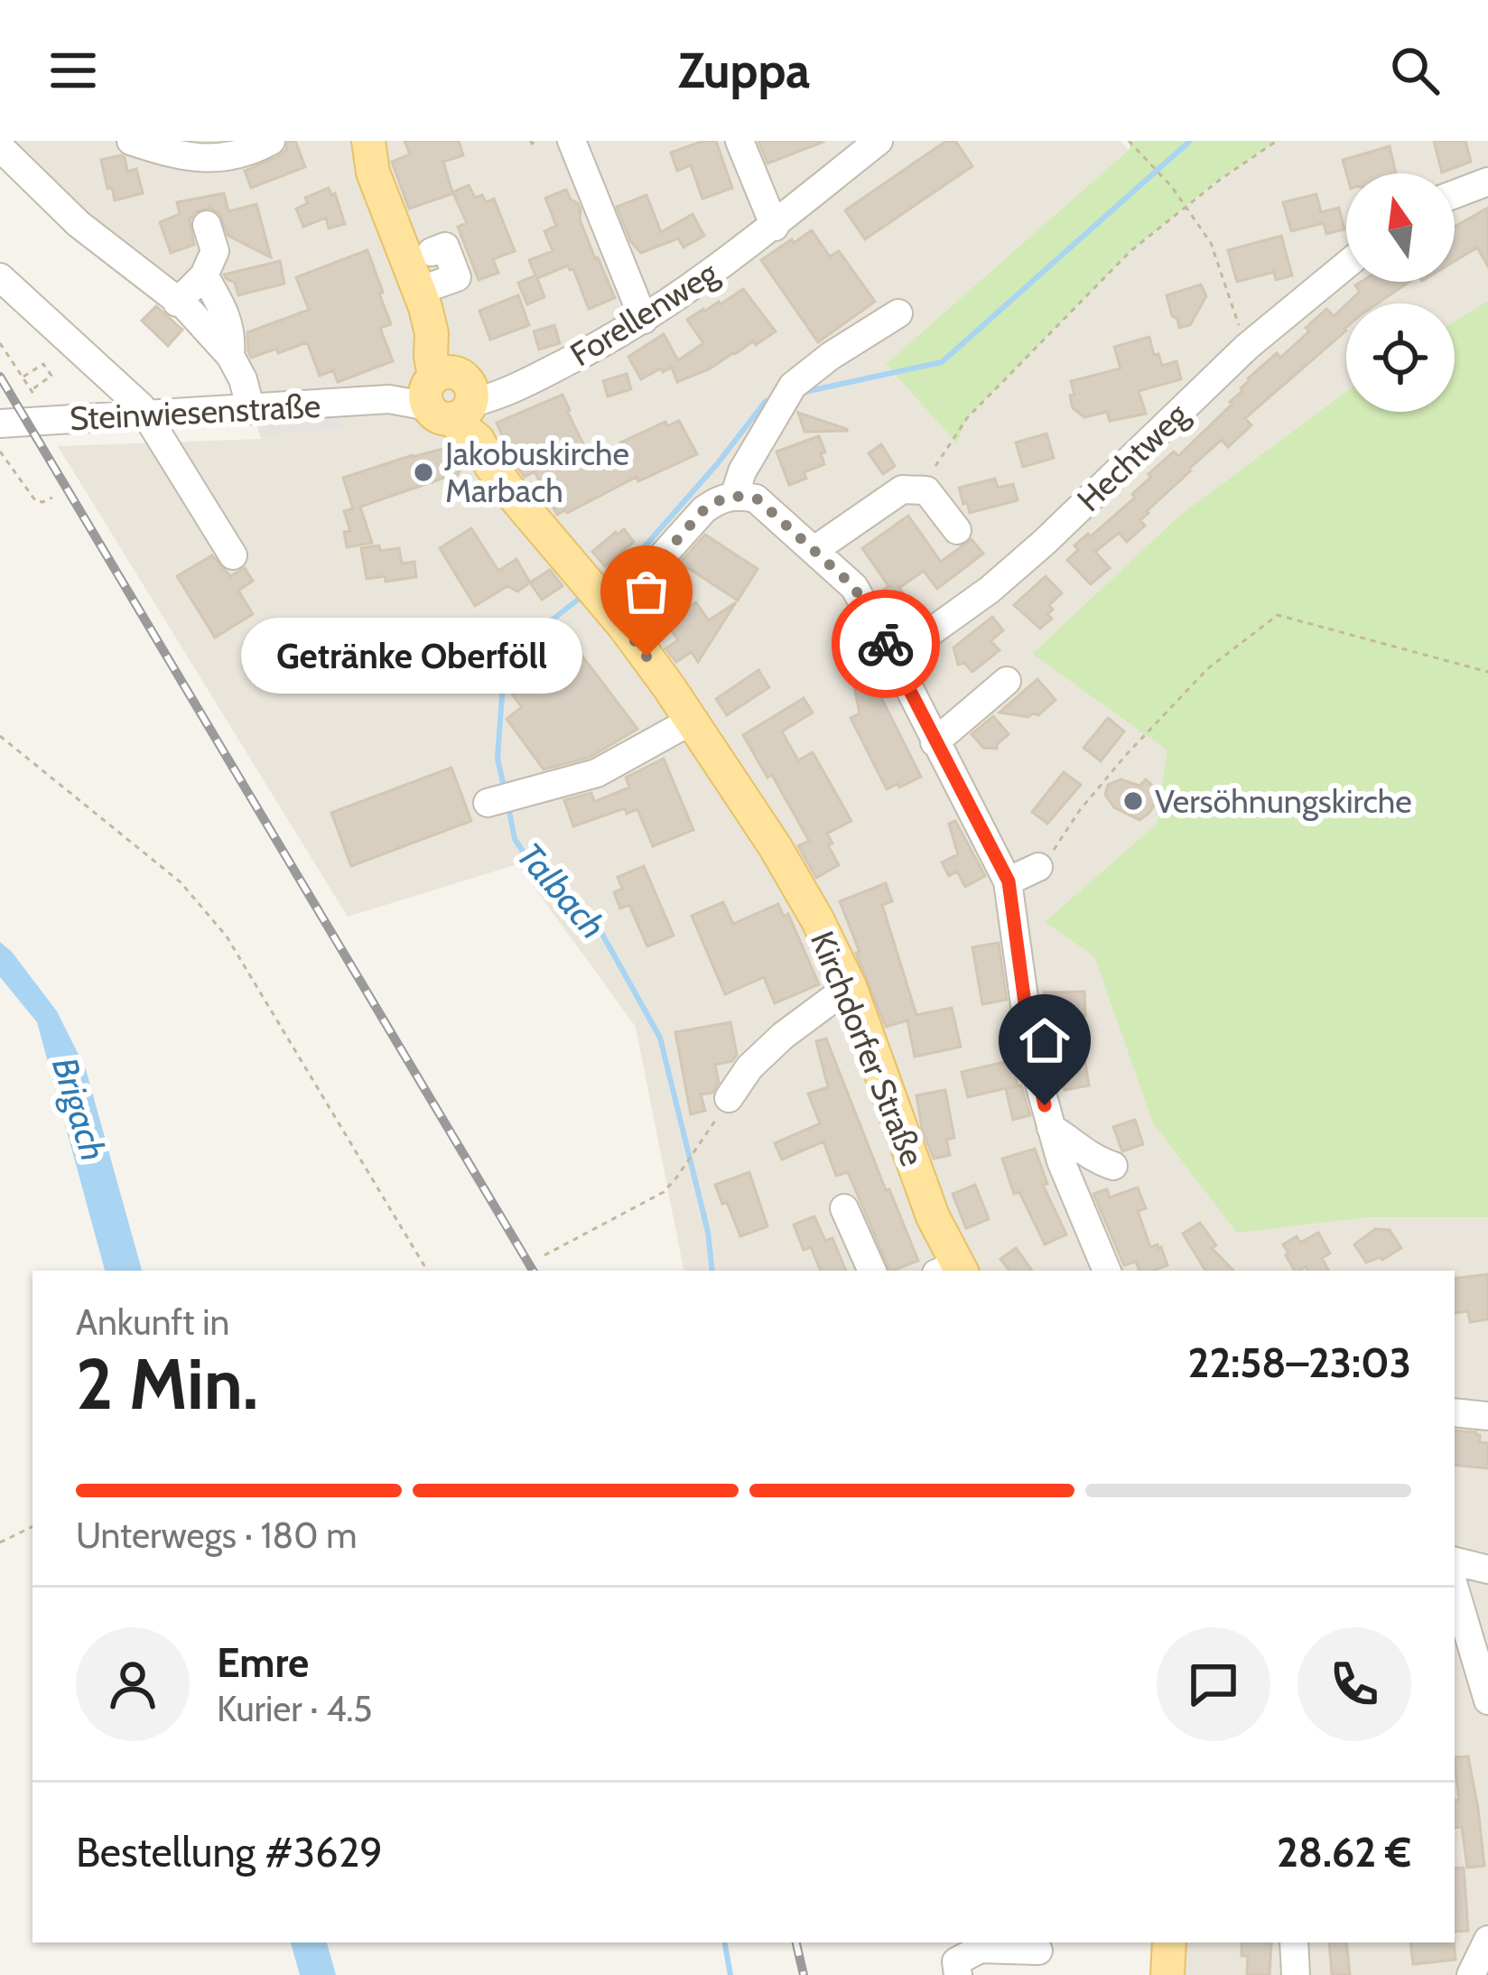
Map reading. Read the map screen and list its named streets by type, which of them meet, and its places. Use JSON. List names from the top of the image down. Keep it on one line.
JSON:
{"streets":{"main road":["Kirchdorfer Straße"],"street":["Forellenweg","Steinwiesenstraße","Hechtweg"]},"crossings":[["Forellenweg","Steinwiesenstraße"],["Forellenweg","Kirchdorfer Straße"],["Steinwiesenstraße","Kirchdorfer Straße"]],"water":["Talbach","Brigach"],"places":["Jakobuskirche Marbach","Getränke Oberföll","Versöhnungskirche"],"north":"top","page":{"header":"Zuppa","bubble":"Getränke Oberföll","heading":["2 Min.","Ankunft in","22:58–23:03"],"panel":["Emre","Kurier · 4.5","Bestellung #3629","28.62 €"],"bar":"Unterwegs · 180 m"}}
